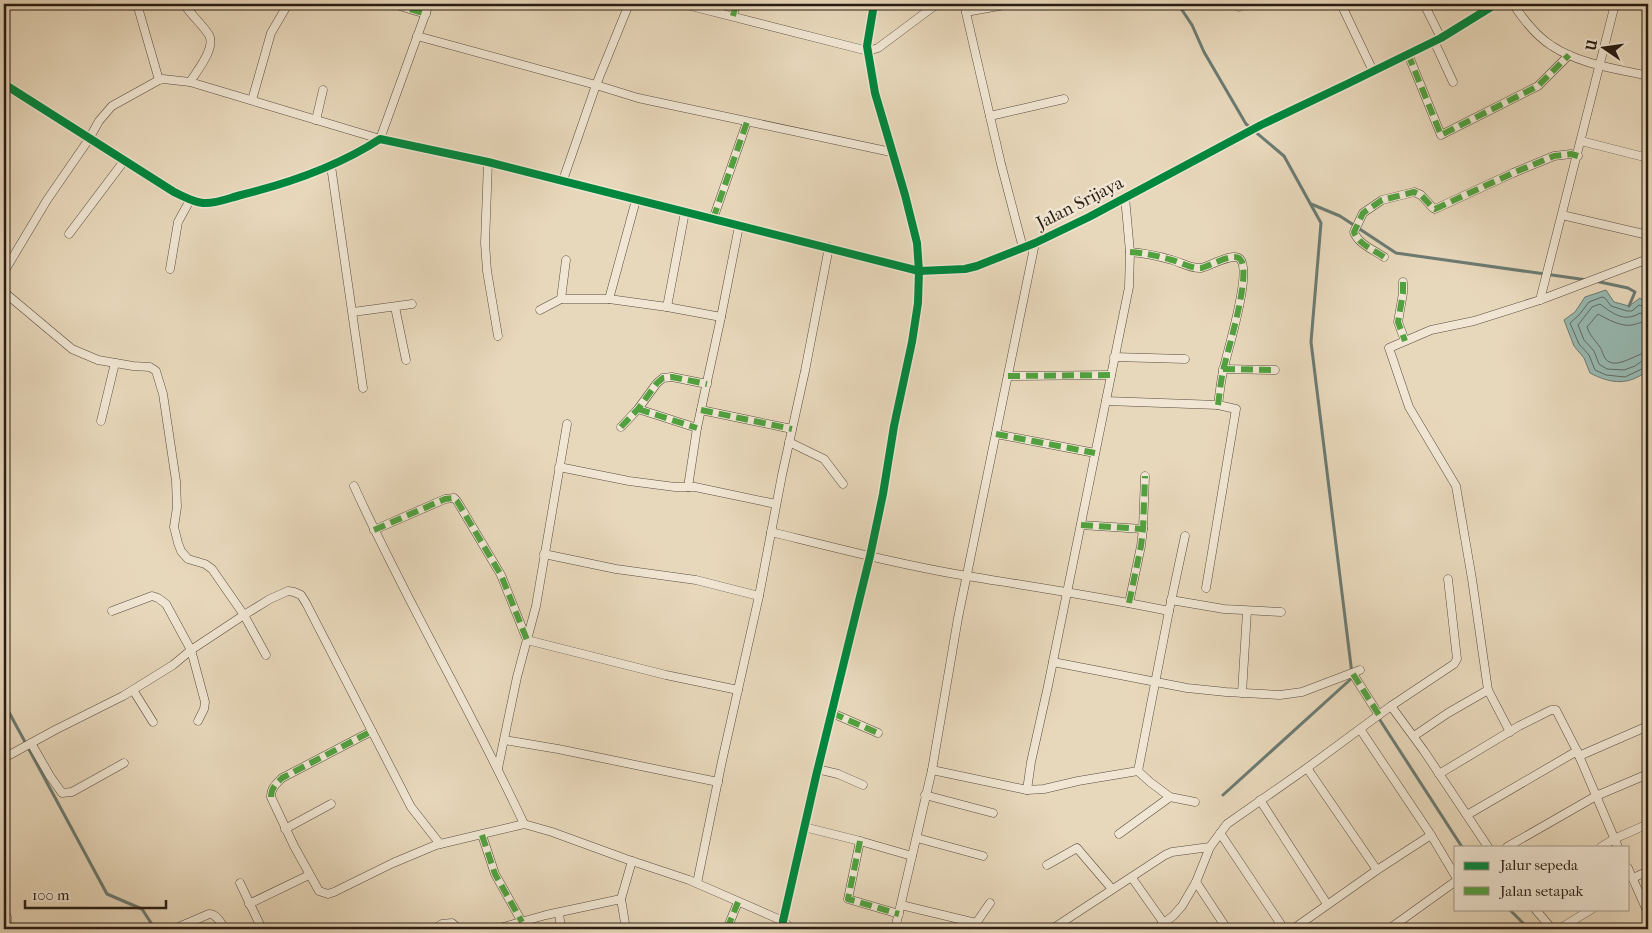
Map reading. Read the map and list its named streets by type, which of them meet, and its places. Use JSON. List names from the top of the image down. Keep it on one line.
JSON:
{"streets":{"street":["Jalan Srijaya"]},"legend":["Jalur sepeda","Jalan setapak"],"scale_bar":"100 m","north":"left"}
